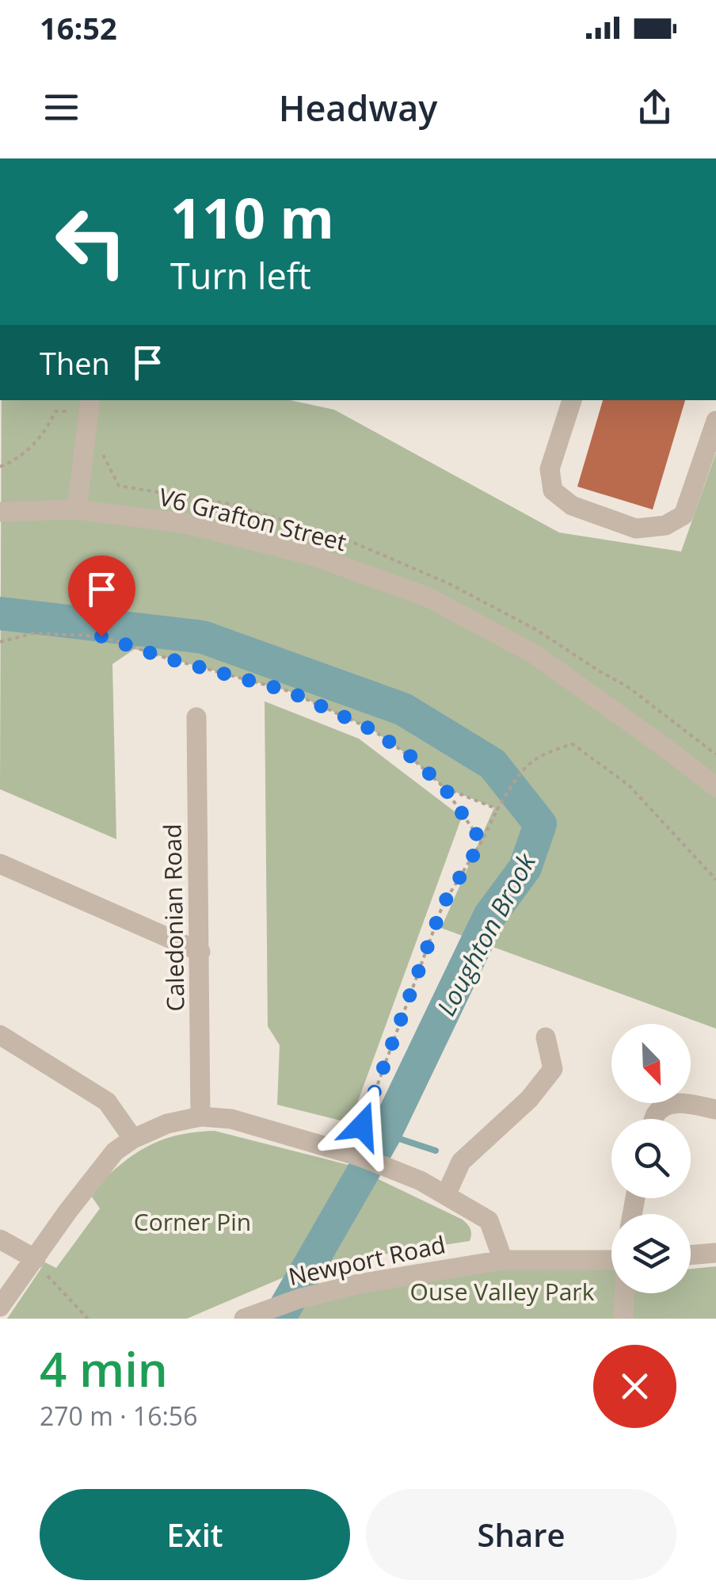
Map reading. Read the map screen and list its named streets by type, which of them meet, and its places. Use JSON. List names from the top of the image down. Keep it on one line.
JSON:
{"streets":{"street":["V6 Grafton Street","Caledonian Road","Newport Road"]},"crossings":[["Caledonian Road","Newport Road"]],"water":["Loughton Brook"],"parks":["Corner Pin","Ouse Valley Park"],"north":"bottom right","page":{"status":"16:52","header":"Headway","turn":["110 m","Turn left"],"then":"Then","heading":["4 min","270 m · 16:56"],"buttons":["Exit","Share"]}}
